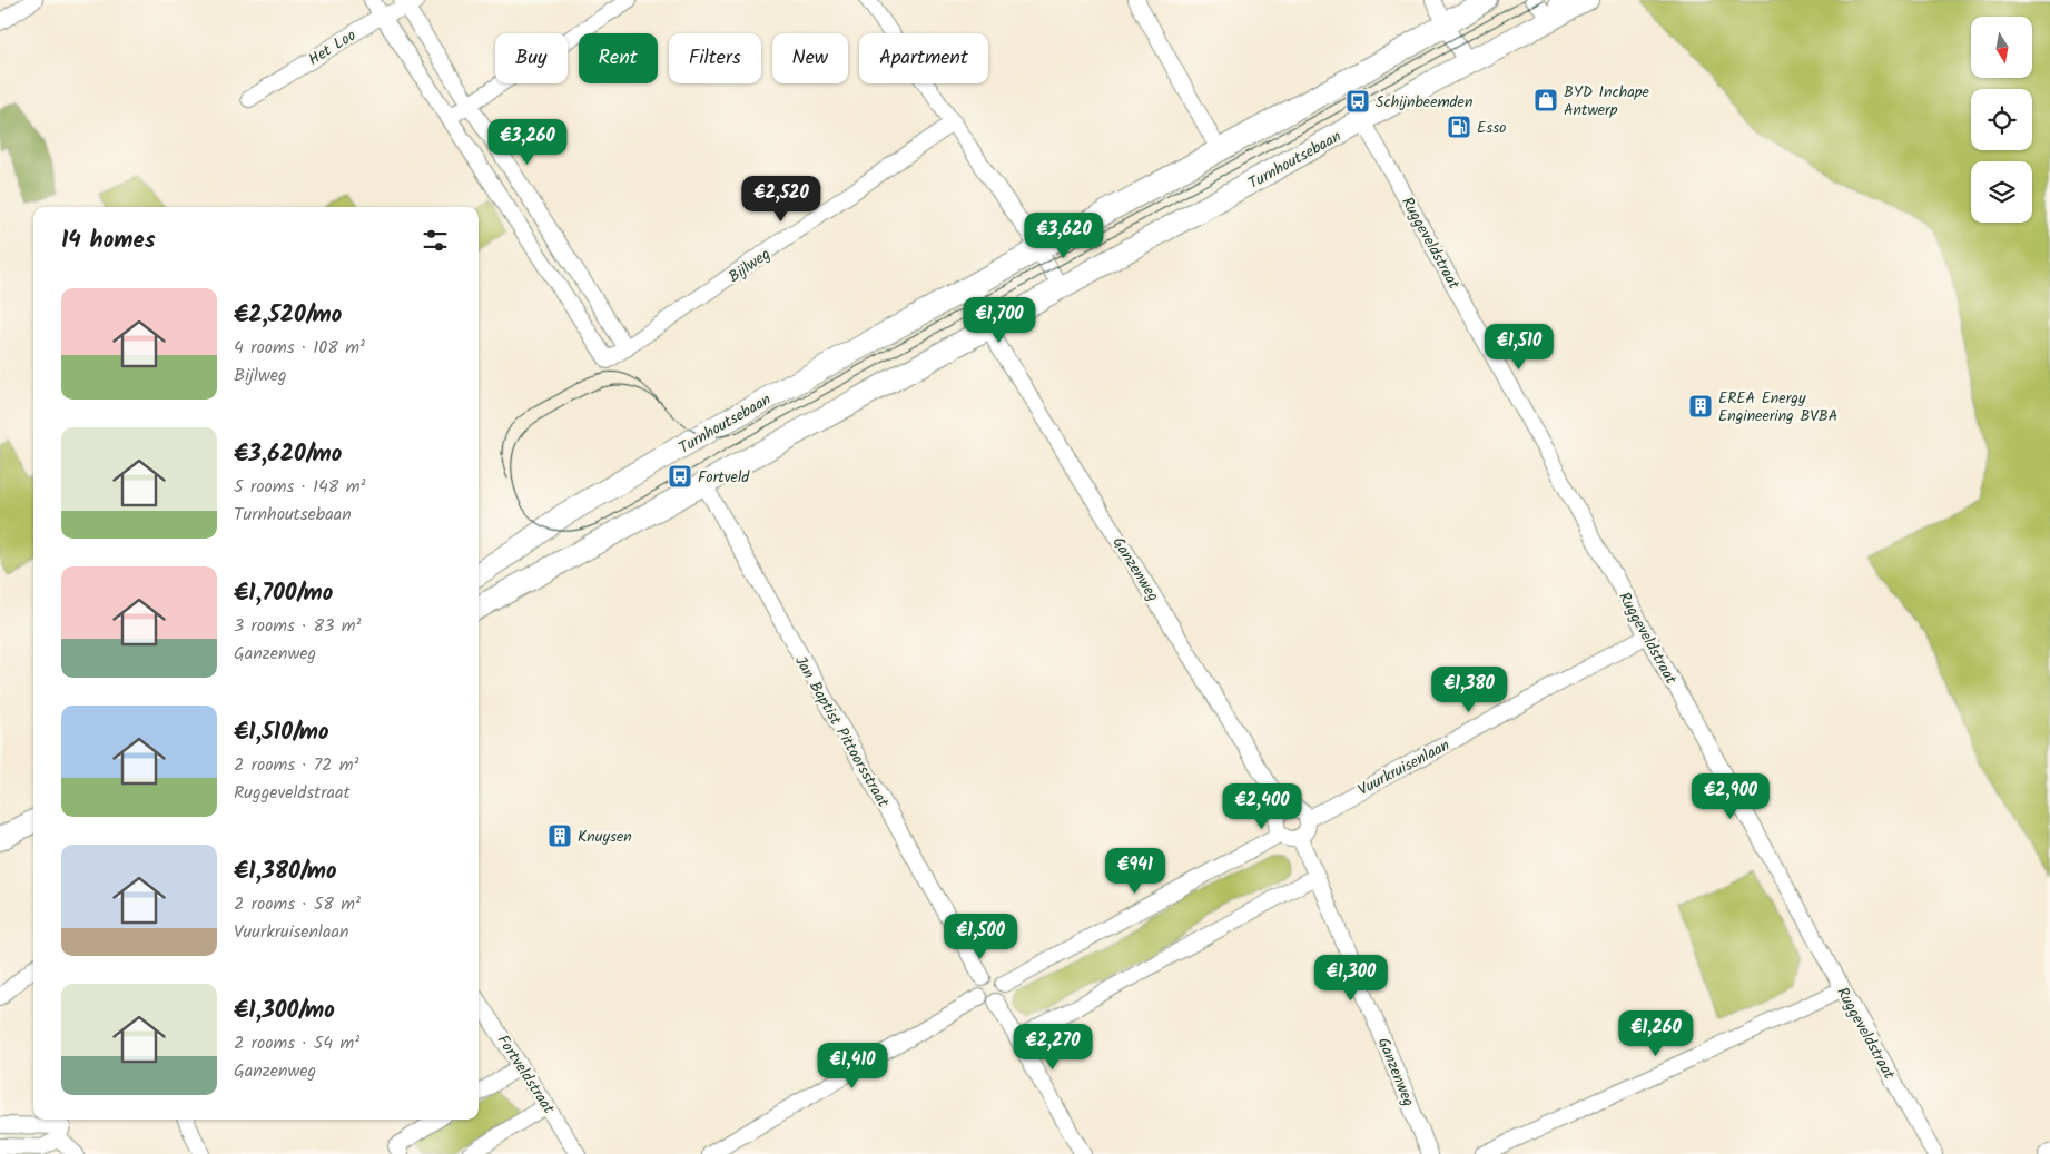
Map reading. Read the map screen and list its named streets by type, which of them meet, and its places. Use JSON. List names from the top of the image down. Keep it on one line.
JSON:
{"streets":{"main road":["Turnhoutsebaan"],"street":["Het Loo","Ruggeveldstraat","Bijlweg","Ganzenweg","Jan Baptist Pittoorsstraat","Vuurkruisenlaan","Fortveldstraat"]},"crossings":[["Turnhoutsebaan","Ruggeveldstraat"],["Turnhoutsebaan","Ganzenweg"],["Turnhoutsebaan","Jan Baptist Pittoorsstraat"],["Ruggeveldstraat","Vuurkruisenlaan"],["Ganzenweg","Vuurkruisenlaan"]],"places":{"shop":["BYD Inchape Antwerp"],"bus stop":["Schijnbeemden","Fortveld"],"fuel station":["Esso"],"building":["EREA Energy Engineering BVBA","Knuysen"]},"north":"bottom","page":{"chip":["Buy","Rent","Filters","New","Apartment"],"price":["€3,260","€2,520","€3,620","€1,700","€1,510","€1,380","€2,900","€2,400","€941","€1,500","€1,300","€1,260","€2,270","€1,410"],"heading":"14 homes","list":[{"name":"€2,520/mo","note":"4 rooms · 108 m² · Bijlweg"},{"name":"€3,620/mo","note":"5 rooms · 148 m² · Turnhoutsebaan"},{"name":"€1,700/mo","note":"3 rooms · 83 m² · Ganzenweg"},{"name":"€1,510/mo","note":"2 rooms · 72 m² · Ruggeveldstraat"},{"name":"€1,380/mo","note":"2 rooms · 58 m² · Vuurkruisenlaan"},{"name":"€1,300/mo","note":"2 rooms · 54 m² · Ganzenweg"}]}}
